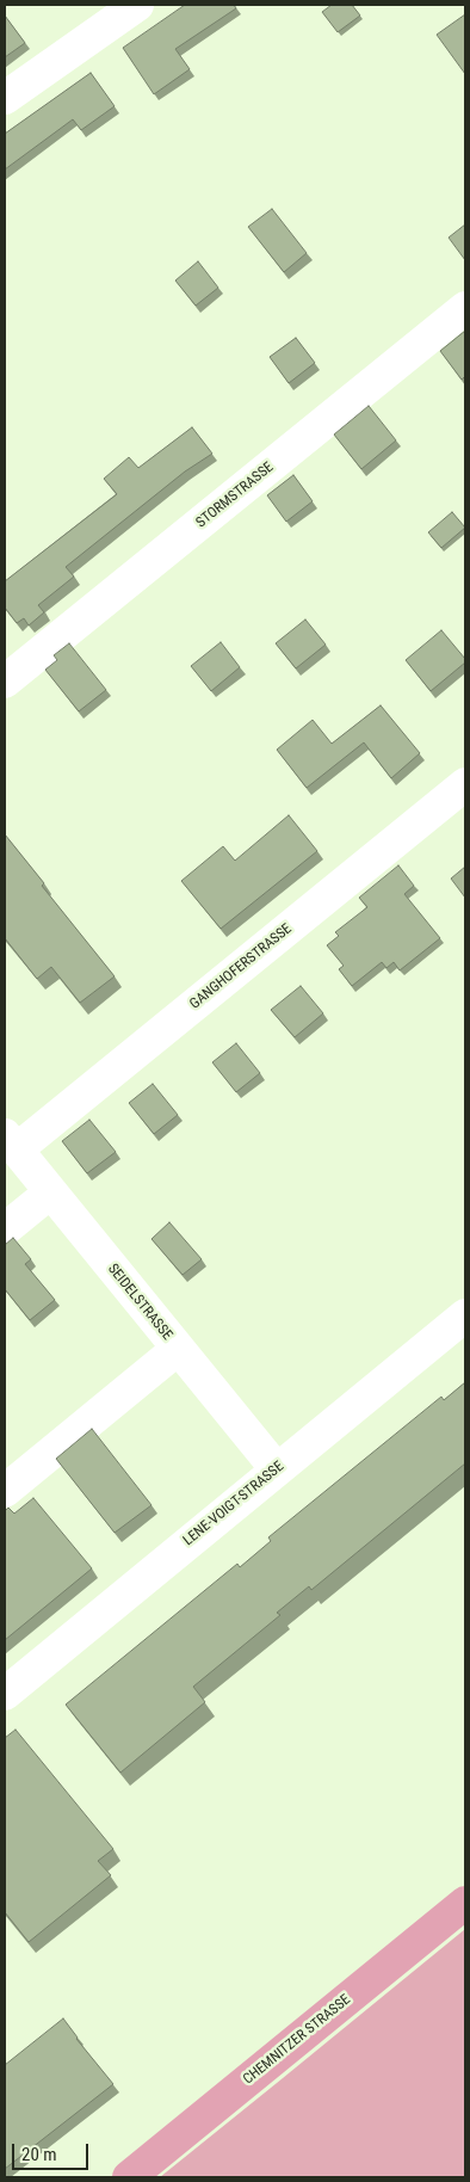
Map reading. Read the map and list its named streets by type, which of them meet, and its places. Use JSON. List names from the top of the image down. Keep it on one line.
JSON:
{"streets":{"main road":["CHEMNITZER STRASSE"],"street":["STORMSTRASSE","GANGHOFERSTRASSE","SEIDELSTRASSE","LENE-VOIGT-STRASSE"]},"crossings":[["GANGHOFERSTRASSE","SEIDELSTRASSE"],["SEIDELSTRASSE","LENE-VOIGT-STRASSE"]],"scale_bar":"20 m"}
